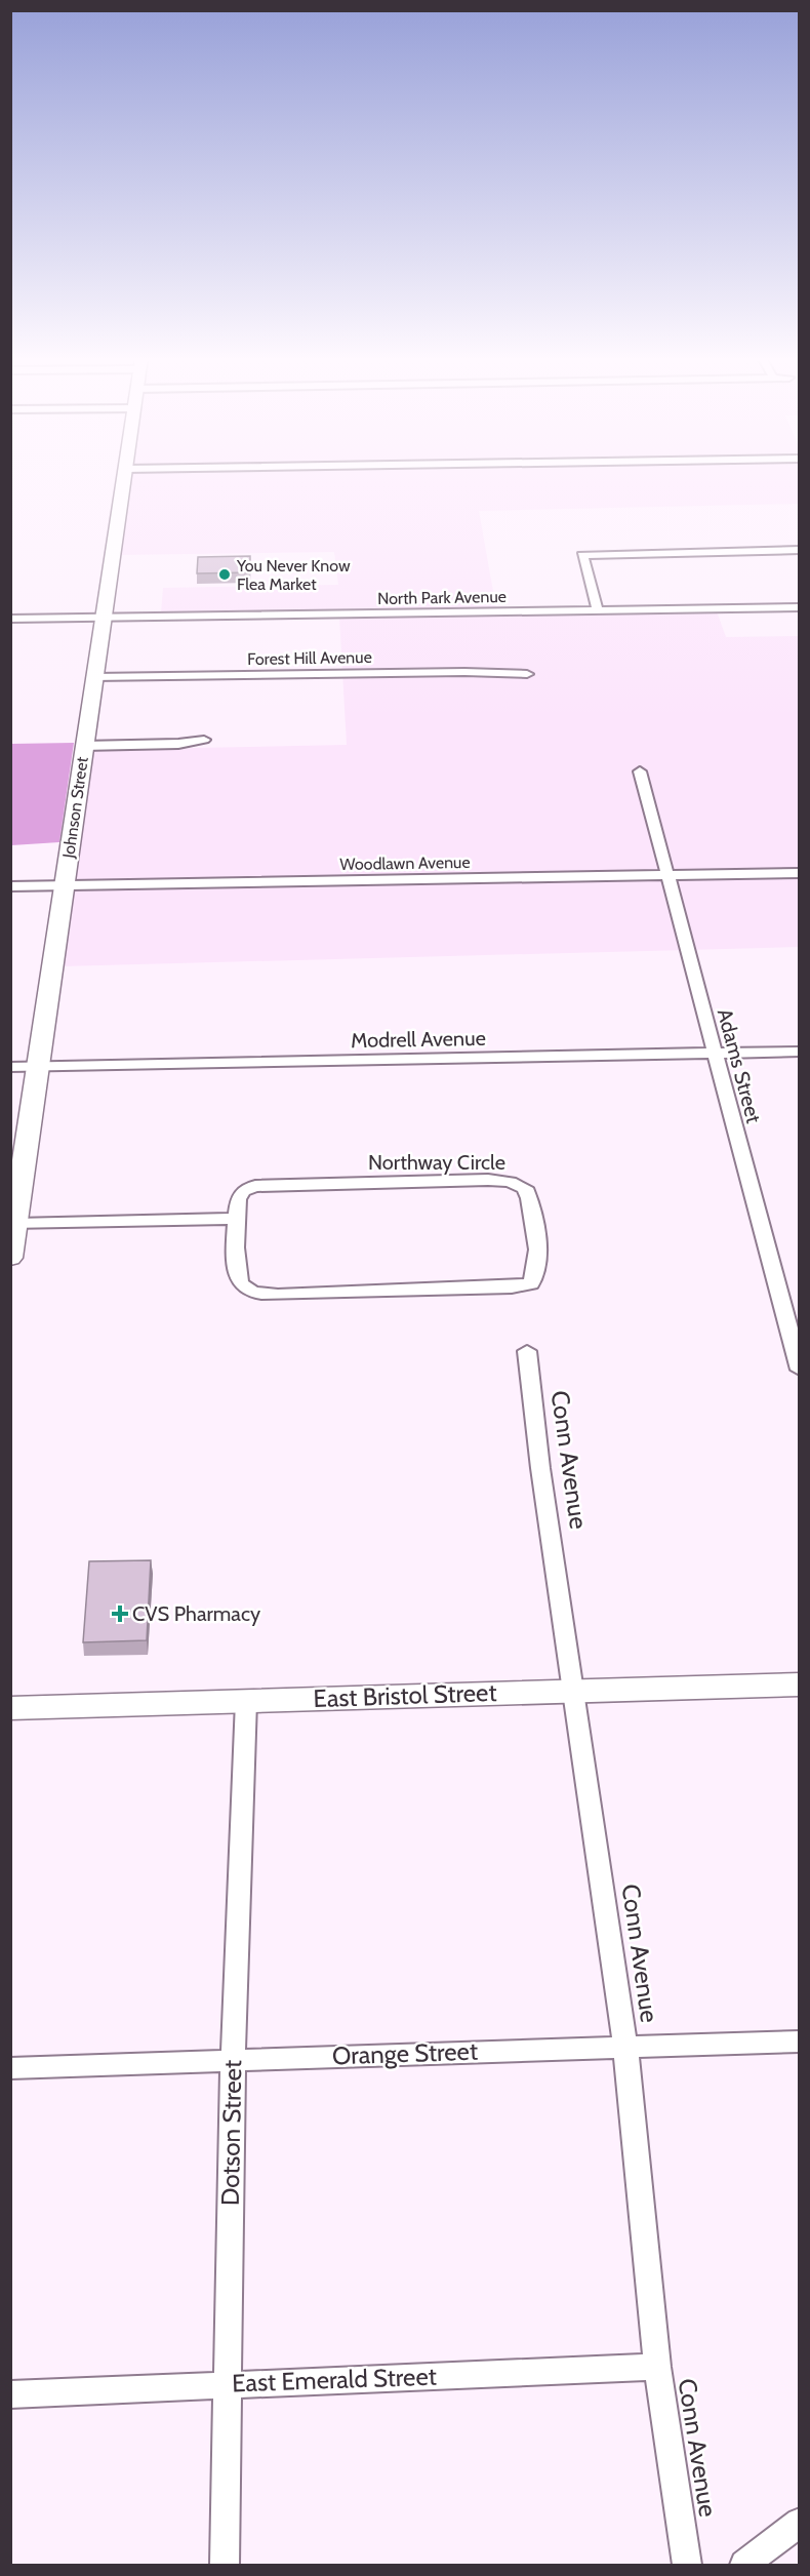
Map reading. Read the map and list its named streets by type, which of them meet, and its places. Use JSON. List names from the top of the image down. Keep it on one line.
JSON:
{"streets":{"street":["North Park Avenue","Forest Hill Avenue","Johnson Street","Woodlawn Avenue","Modrell Avenue","Adams Street","Northway Circle","Conn Avenue","East Bristol Street","Orange Street","Dotson Street","East Emerald Street"]},"crossings":[["North Park Avenue","Johnson Street"],["Forest Hill Avenue","Johnson Street"],["Johnson Street","Woodlawn Avenue"],["Johnson Street","Modrell Avenue"],["Woodlawn Avenue","Adams Street"],["Modrell Avenue","Adams Street"],["Conn Avenue","East Bristol Street"],["Conn Avenue","Orange Street"],["Conn Avenue","East Emerald Street"],["East Bristol Street","Dotson Street"],["Orange Street","Dotson Street"],["Dotson Street","East Emerald Street"]],"places":{"other":["You Never Know Flea Market"],"health":["CVS Pharmacy"]}}
